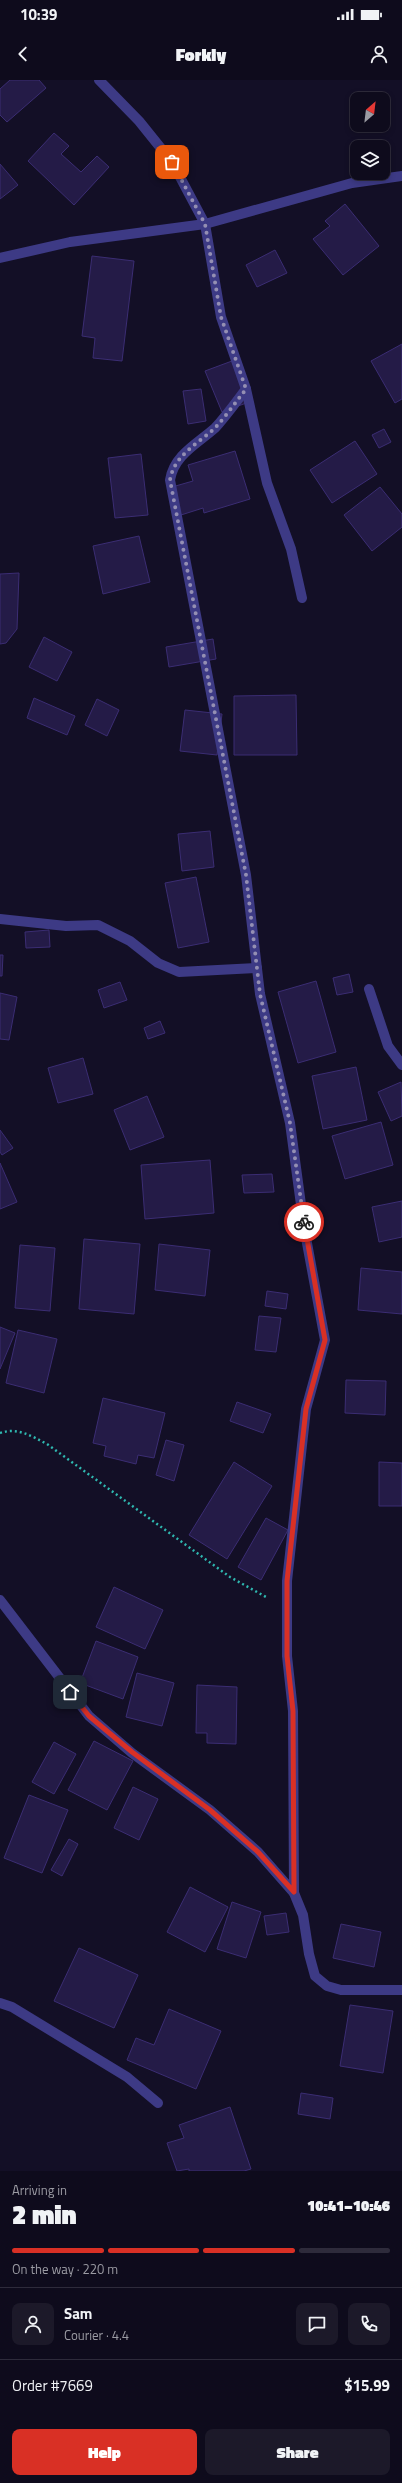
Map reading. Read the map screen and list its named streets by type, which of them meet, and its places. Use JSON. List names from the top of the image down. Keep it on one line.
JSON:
{"north":"top right","page":{"status":"10:39","header":"Forkly","heading":["2 min","Arriving in","10:41–10:46"],"panel":["Sam","Courier · 4.4","Order #7669","$15.99"],"bar":"On the way · 220 m","buttons":["Help","Share"]}}
